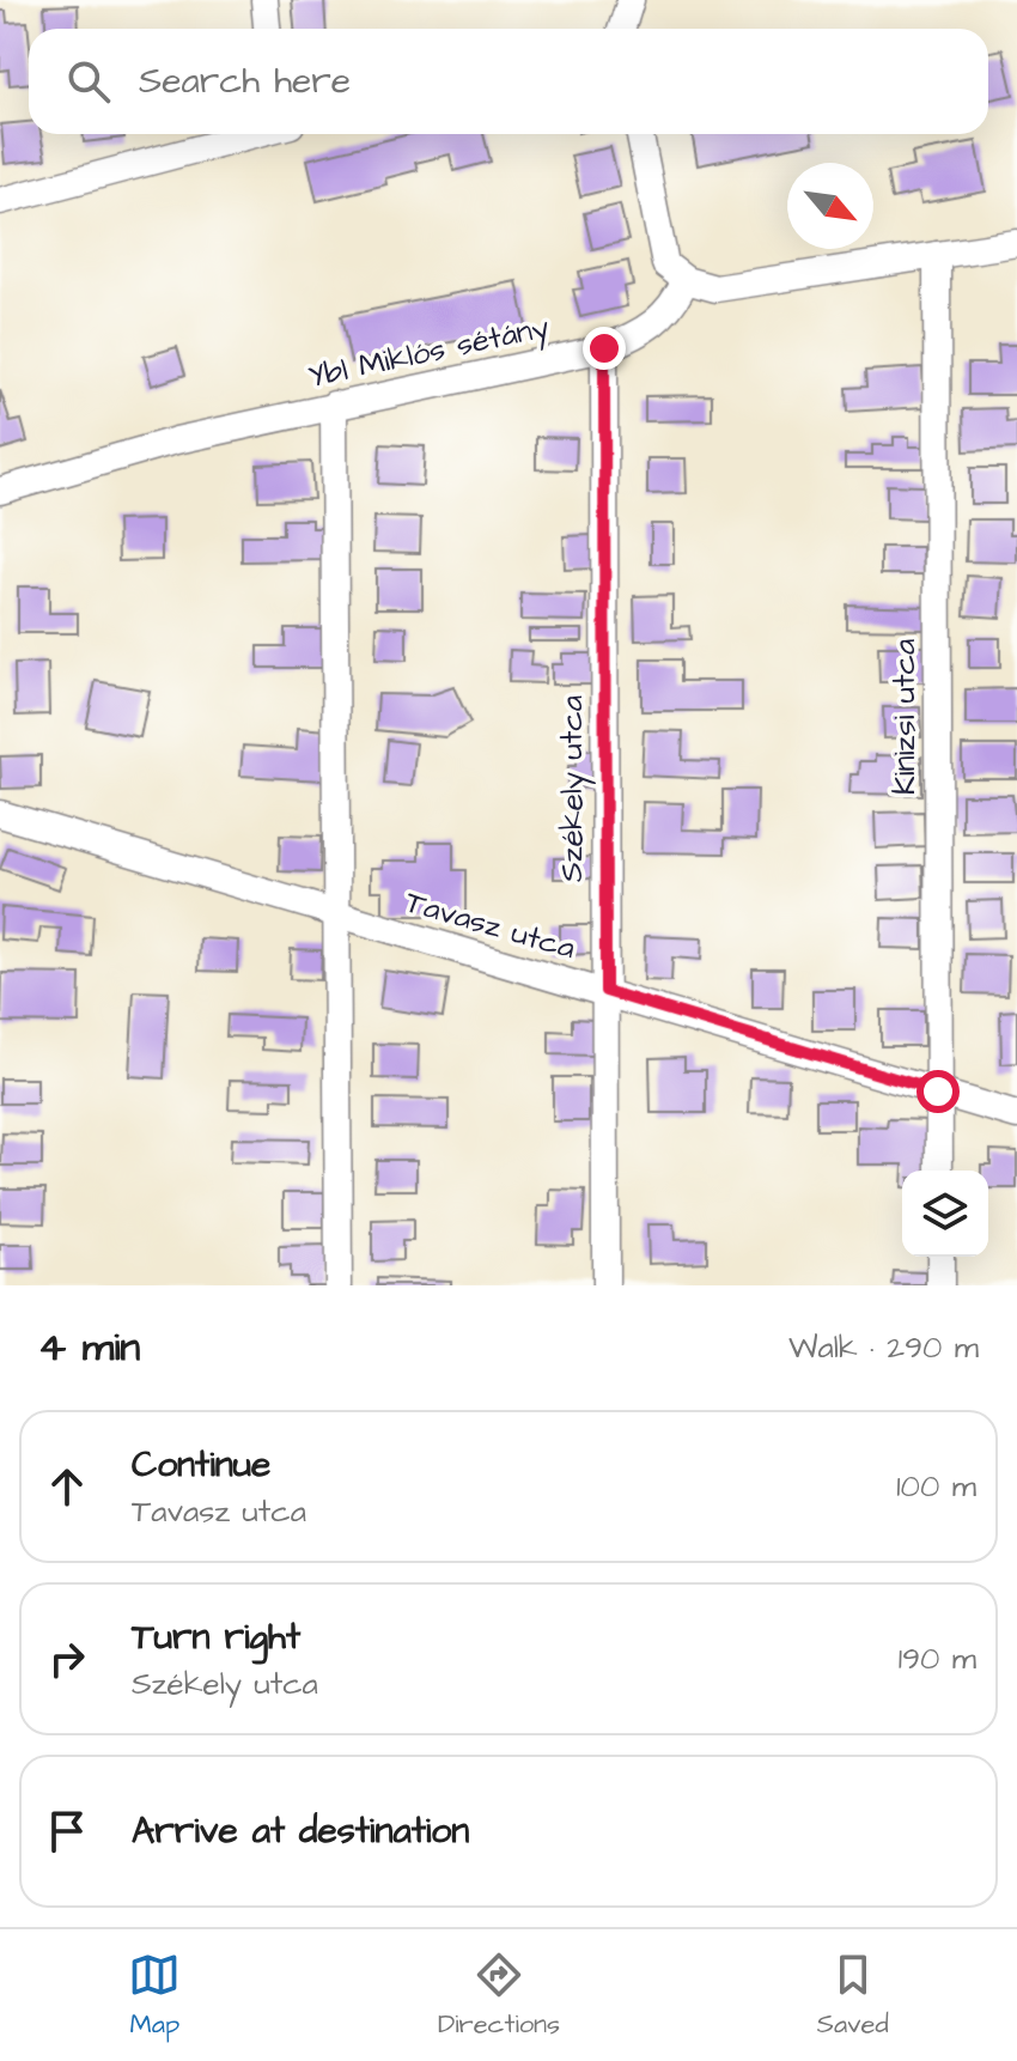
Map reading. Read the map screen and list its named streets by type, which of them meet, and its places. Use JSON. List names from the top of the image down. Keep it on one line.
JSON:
{"streets":{"street":["Ybl Miklós sétány","Kinizsi utca","Székely utca","Tavasz utca"]},"crossings":[["Ybl Miklós sétány","Székely utca"],["Kinizsi utca","Tavasz utca"],["Székely utca","Tavasz utca"]],"north":"bottom right","page":{"search":"Search here","heading":["4 min","Walk · 290 m"],"list":[["Continue","Tavasz utca","100 m"],["Turn right","Székely utca","190 m"],"Arrive at destination"],"nav":["Map","Directions","Saved"]}}
